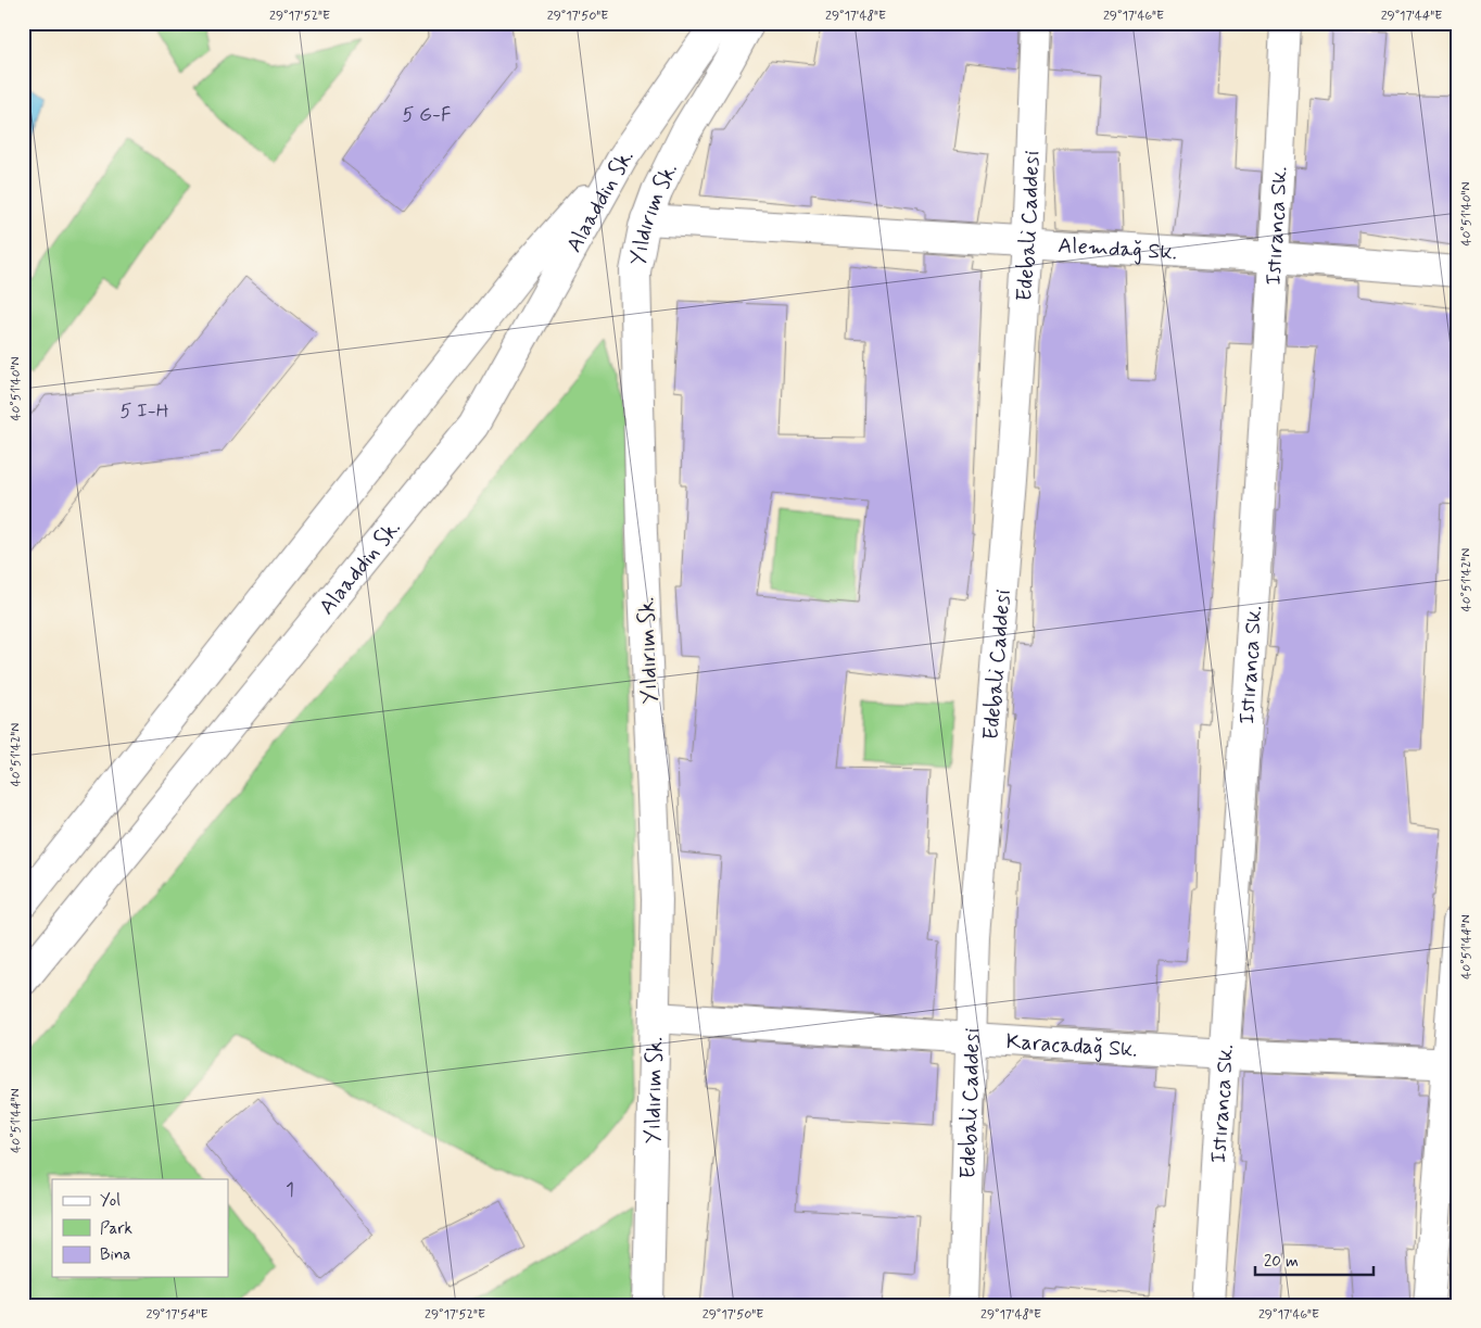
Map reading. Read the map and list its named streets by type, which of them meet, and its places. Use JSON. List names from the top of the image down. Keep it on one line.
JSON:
{"streets":{"street":["Yıldırım Sk.","Alaaddin Sk.","Edebali Caddesi","Istıranca Sk.","Alemdağ Sk.","Karacadağ Sk."]},"crossings":[["Yıldırım Sk.","Alaaddin Sk."],["Yıldırım Sk.","Alemdağ Sk."],["Yıldırım Sk.","Karacadağ Sk."],["Edebali Caddesi","Alemdağ Sk."],["Edebali Caddesi","Karacadağ Sk."],["Istıranca Sk.","Alemdağ Sk."],["Istıranca Sk.","Karacadağ Sk."]],"house_numbers":["5 G-F","5 I-H","1"],"legend":["Yol","Park","Bina"],"scale_bar":"20 m","coordinates":["29°17'52\"E","29°17'50\"E","29°17'48\"E","29°17'46\"E","29°17'44\"E","40°51'40\"N","40°51'42\"N","40°51'44\"N","29°17'54\"E"]}
